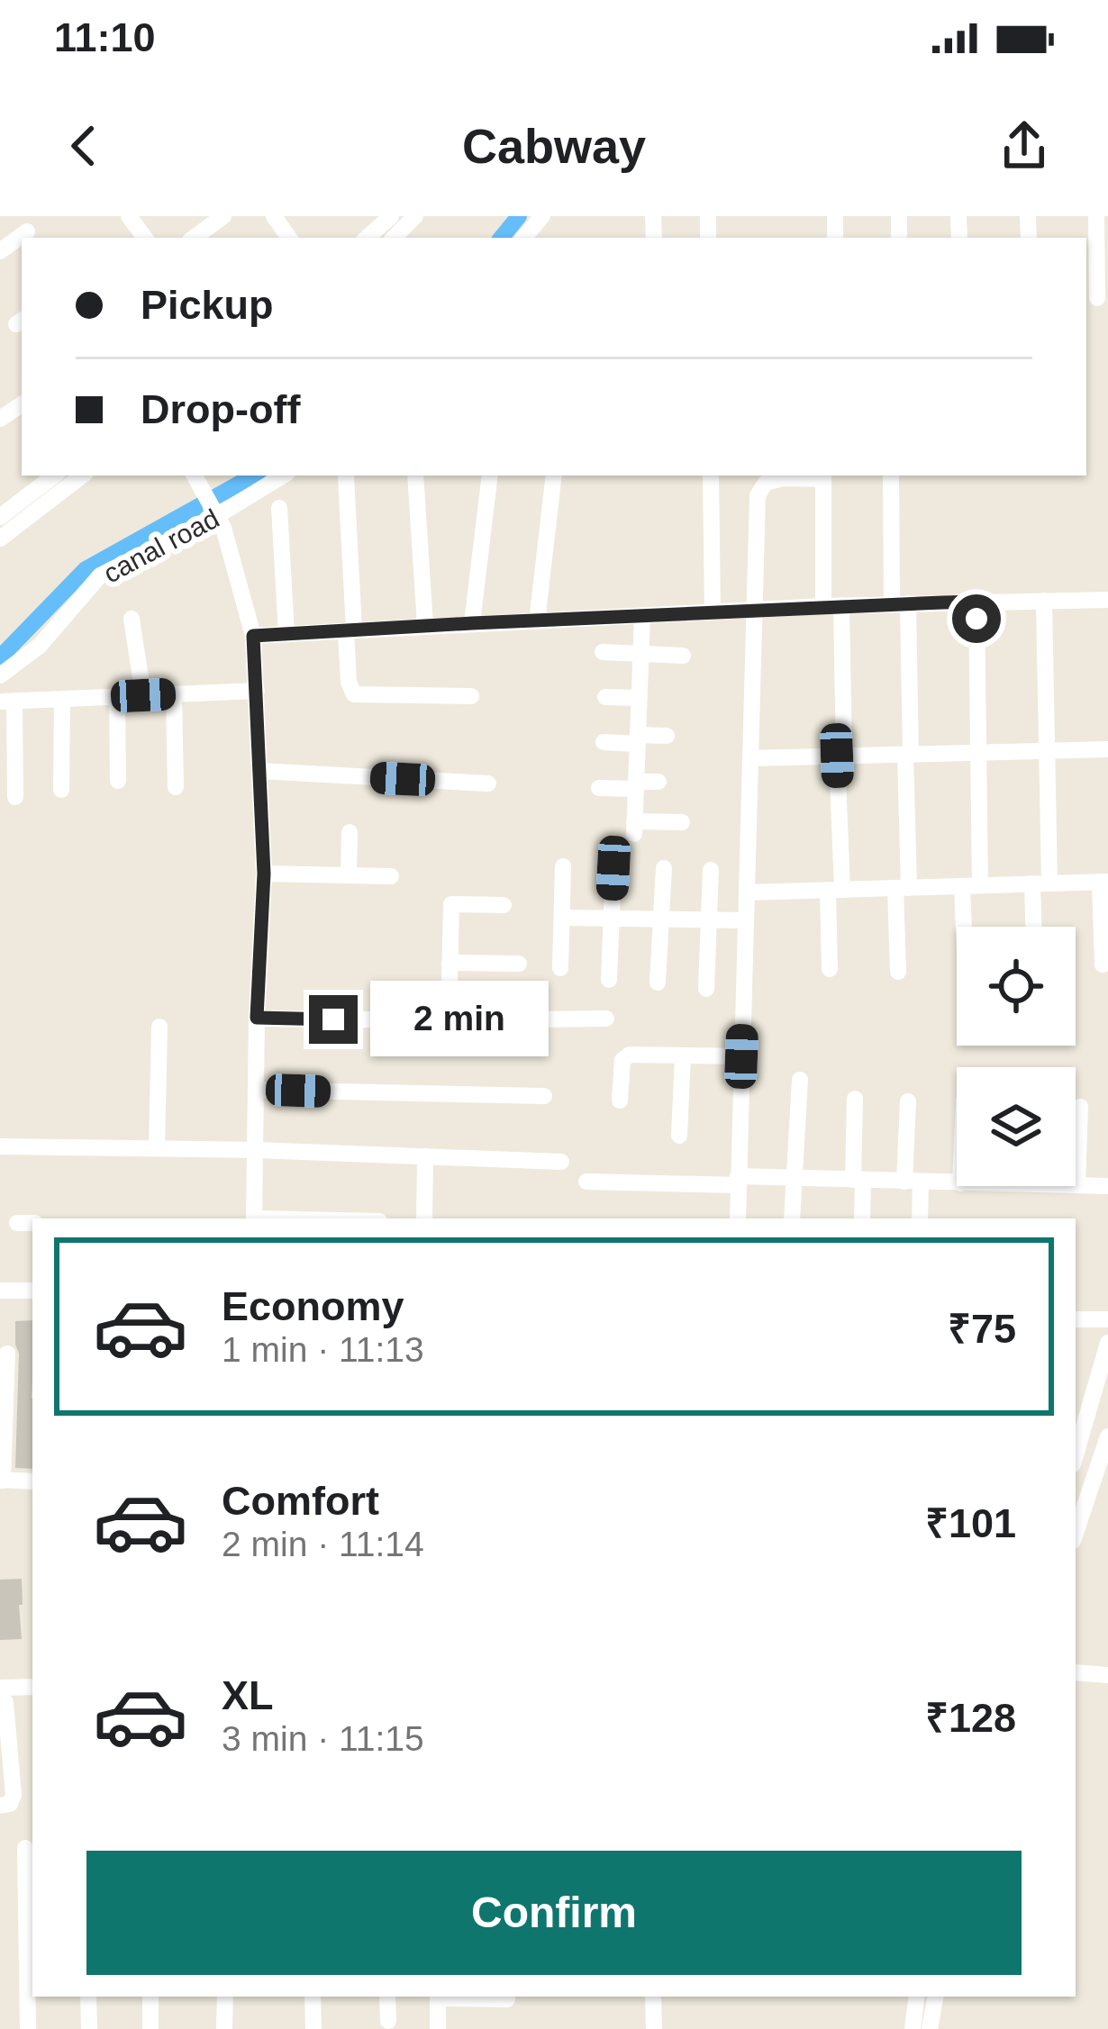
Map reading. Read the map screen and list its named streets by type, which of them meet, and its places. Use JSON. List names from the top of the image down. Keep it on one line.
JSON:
{"streets":{"street":["canal road"]},"page":{"status":"11:10","header":"Cabway","banner":["Pickup","Drop-off"],"bubble":"2 min","list":[{"name":"Economy","note":"1 min · 11:13","value":"₹75"},{"name":"Comfort","note":"2 min · 11:14","value":"₹101"},{"name":"XL","note":"3 min · 11:15","value":"₹128"}],"buttons":"Confirm"}}
